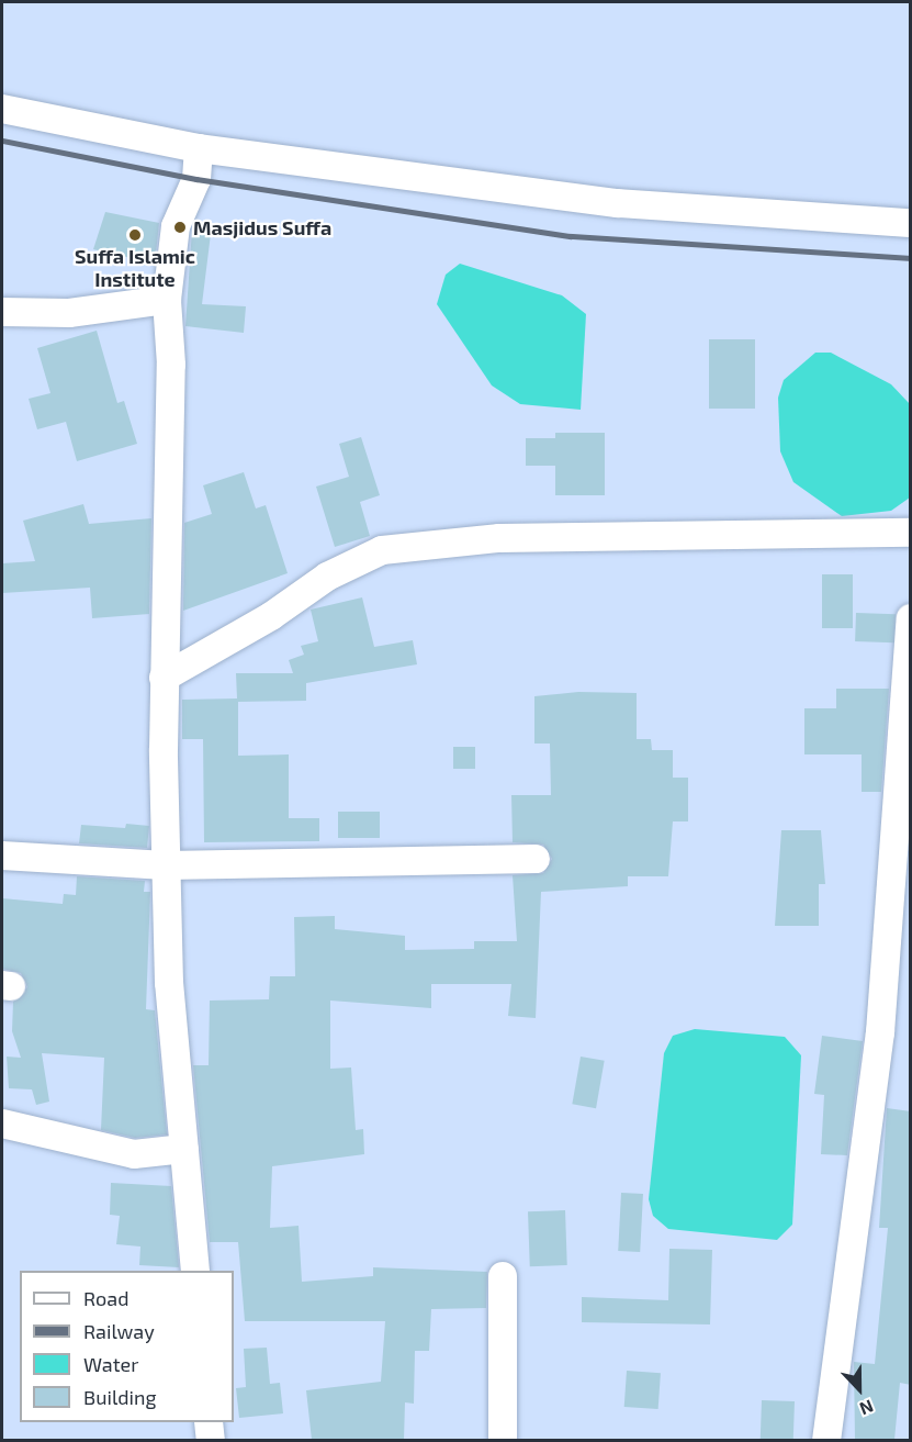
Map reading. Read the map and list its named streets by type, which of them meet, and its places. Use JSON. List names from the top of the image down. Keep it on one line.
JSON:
{"places":["Masjidus Suffa","Suffa Islamic Institute"],"legend":["Road","Railway","Water","Building"],"north":"bottom"}
